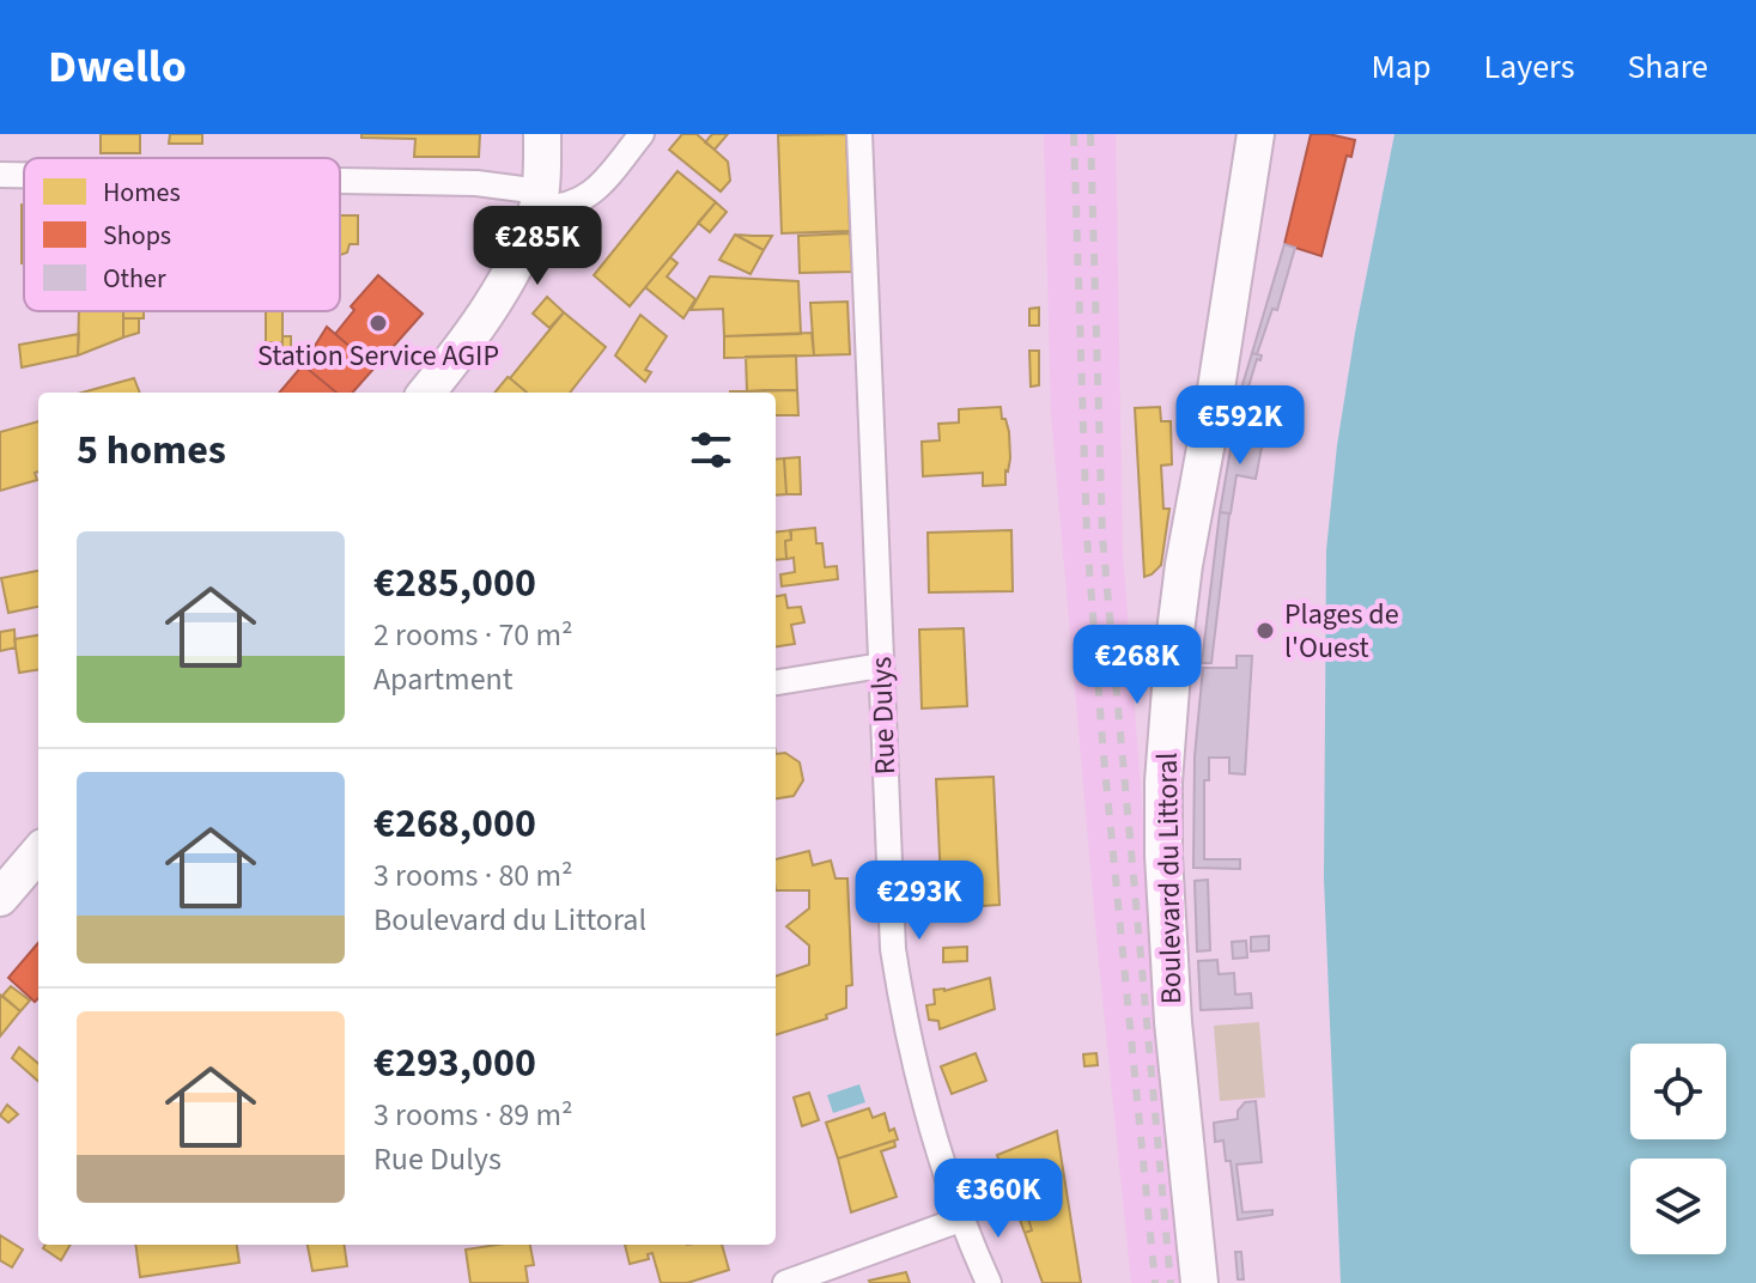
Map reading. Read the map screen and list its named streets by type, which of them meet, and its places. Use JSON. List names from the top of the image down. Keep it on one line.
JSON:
{"streets":{"main road":["Boulevard du Littoral"],"street":["Rue Dulys"]},"places":["Station Service AGIP","Plages de l'Ouest"],"legend":["Homes","Shops","Other"],"page":{"header":"Dwello","nav":["Map","Layers","Share"],"price":["€285K","€592K","€268K","€293K","€360K"],"heading":"5 homes","list":[{"name":"€285,000","note":"2 rooms · 70 m² · Apartment"},{"name":"€268,000","note":"3 rooms · 80 m² · Boulevard du Littoral"},{"name":"€293,000","note":"3 rooms · 89 m² · Rue Dulys"}]}}
